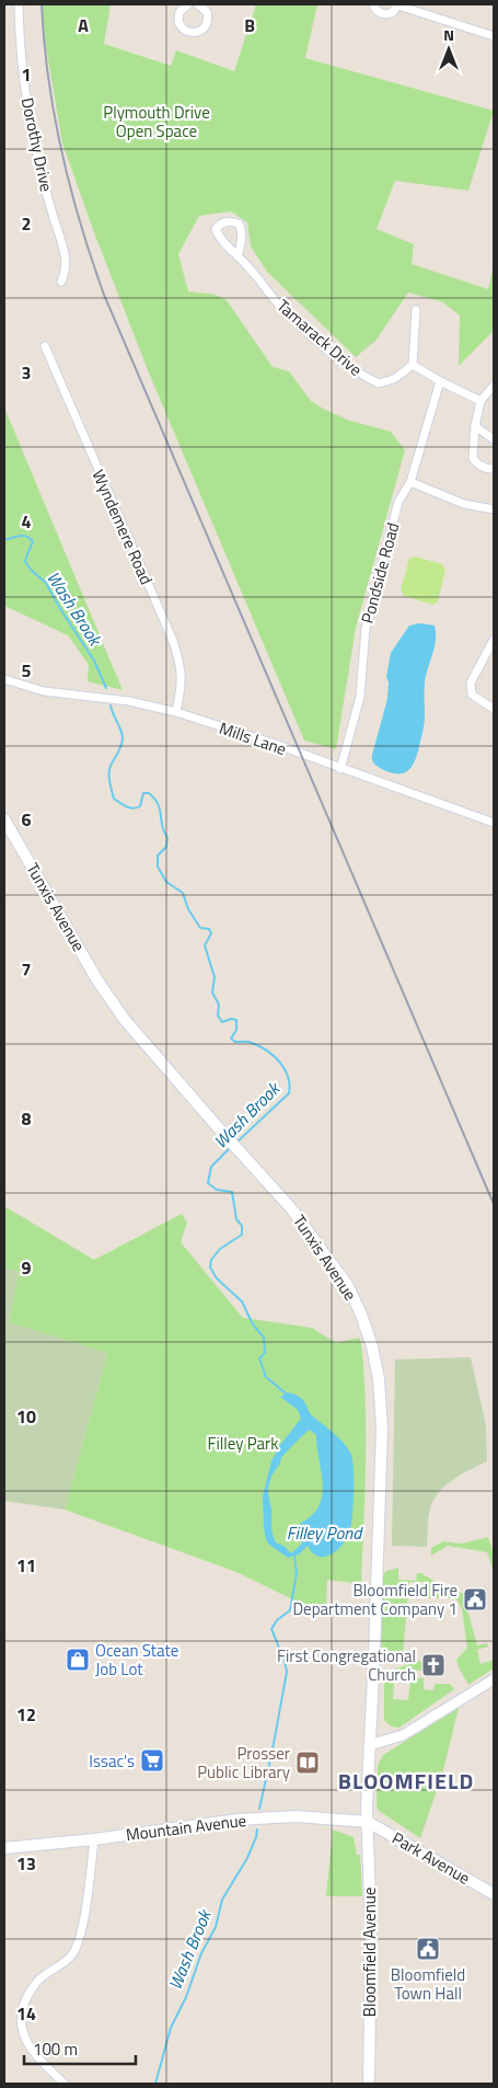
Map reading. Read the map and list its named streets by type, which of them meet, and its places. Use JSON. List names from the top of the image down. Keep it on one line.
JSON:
{"streets":{"main road":["Tunxis Avenue","Mountain Avenue","Park Avenue","Bloomfield Avenue"],"street":["Dorothy Drive","Tamarack Drive","Wyndemere Road","Pondside Road","Mills Lane"]},"crossings":[["Wyndemere Road","Mills Lane"],["Pondside Road","Mills Lane"],["Tunxis Avenue","Mountain Avenue"],["Tunxis Avenue","Park Avenue"],["Tunxis Avenue","Bloomfield Avenue"],["Mountain Avenue","Park Avenue"],["Mountain Avenue","Bloomfield Avenue"],["Park Avenue","Bloomfield Avenue"]],"districts":["BLOOMFIELD"],"water":["Wash Brook","Filley Pond"],"parks":["Plymouth Drive Open Space","Filley Park"],"places":{"public building":["Bloomfield Fire Department Company 1","Bloomfield Town Hall"],"shop":["Ocean State Job Lot"],"church":["First Congregational Church"],"supermarket":["Issac's"],"library":["Prosser Public Library"]},"scale_bar":"100 m","north":"top","grid":{"columns":["A","B"],"rows":["1","2","3","4","5","6","7","8","9","10","11","12","13","14"]}}
